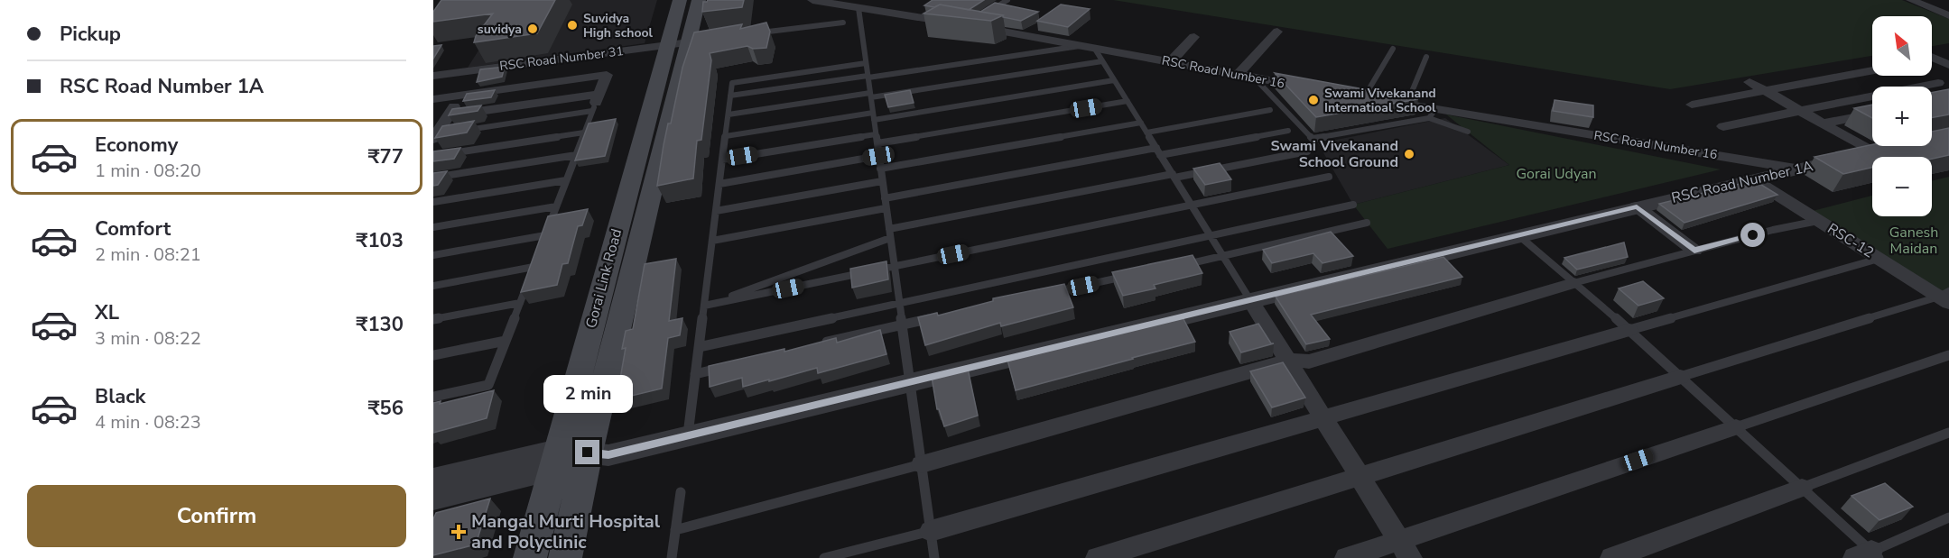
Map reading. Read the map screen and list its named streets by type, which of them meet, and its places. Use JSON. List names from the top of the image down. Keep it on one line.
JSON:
{"streets":{"main road":["Gorai Link Road"],"street":["RSC Road Number 31","RSC Road Number 16","RSC Road Number 1A","RSC-12"]},"crossings":[["RSC Road Number 31","Gorai Link Road"],["RSC Road Number 16","RSC Road Number 1A"],["RSC Road Number 1A","RSC-12"],["RSC Road Number 1A","Gorai Link Road"]],"parks":["Gorai Udyan","Ganesh Maidan"],"places":{"other":["Suvidya High school","suvidya","Swami Vivekanand Internatioal School","Swami Vivekanand School Ground"],"health":["Mangal Murti Hospital and Polyclinic"]},"north":"top left","page":{"banner":["Pickup","RSC Road Number 1A"],"map_buttons":["+","−"],"list":[{"name":"Economy","note":"1 min · 08:20","value":"₹77"},{"name":"Comfort","note":"2 min · 08:21","value":"₹103"},{"name":"XL","note":"3 min · 08:22","value":"₹130"},{"name":"Black","note":"4 min · 08:23","value":"₹56"}],"bubble":"2 min","buttons":"Confirm"}}
